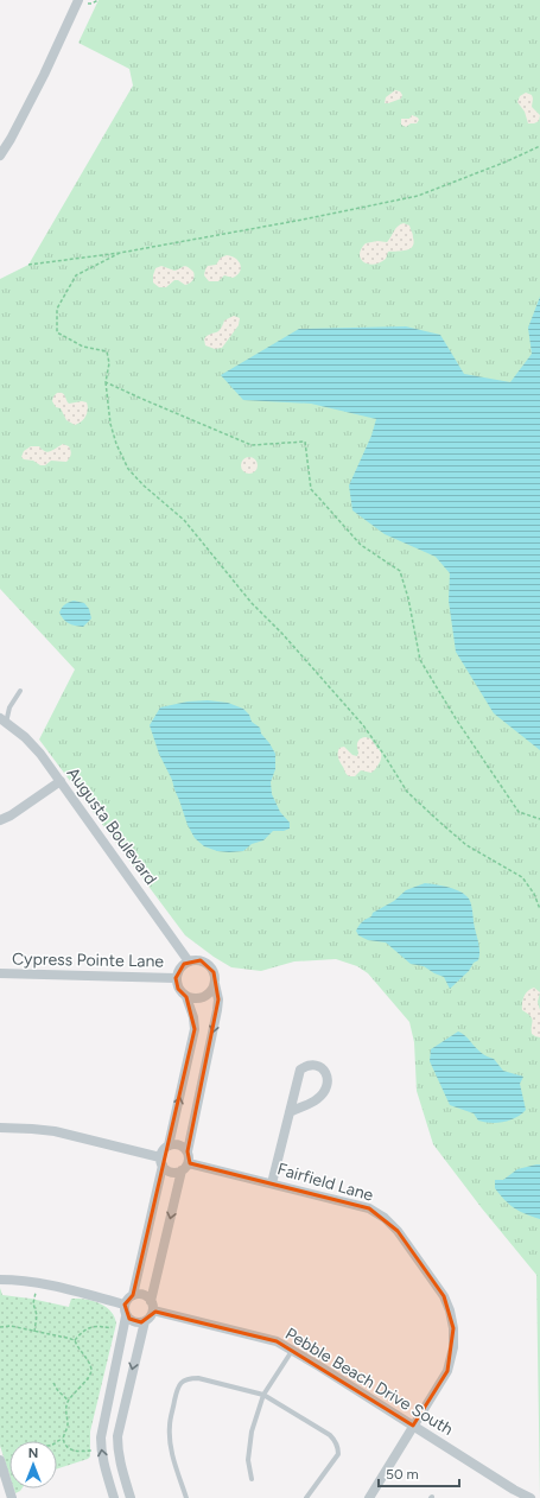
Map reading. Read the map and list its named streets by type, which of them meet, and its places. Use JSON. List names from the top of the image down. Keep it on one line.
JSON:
{"streets":{"street":["Augusta Boulevard","Cypress Pointe Lane","Fairfield Lane","Pebble Beach Drive South"]},"crossings":[["Augusta Boulevard","Cypress Pointe Lane"],["Fairfield Lane","Pebble Beach Drive South"]],"scale_bar":"50 m","north":"top"}
